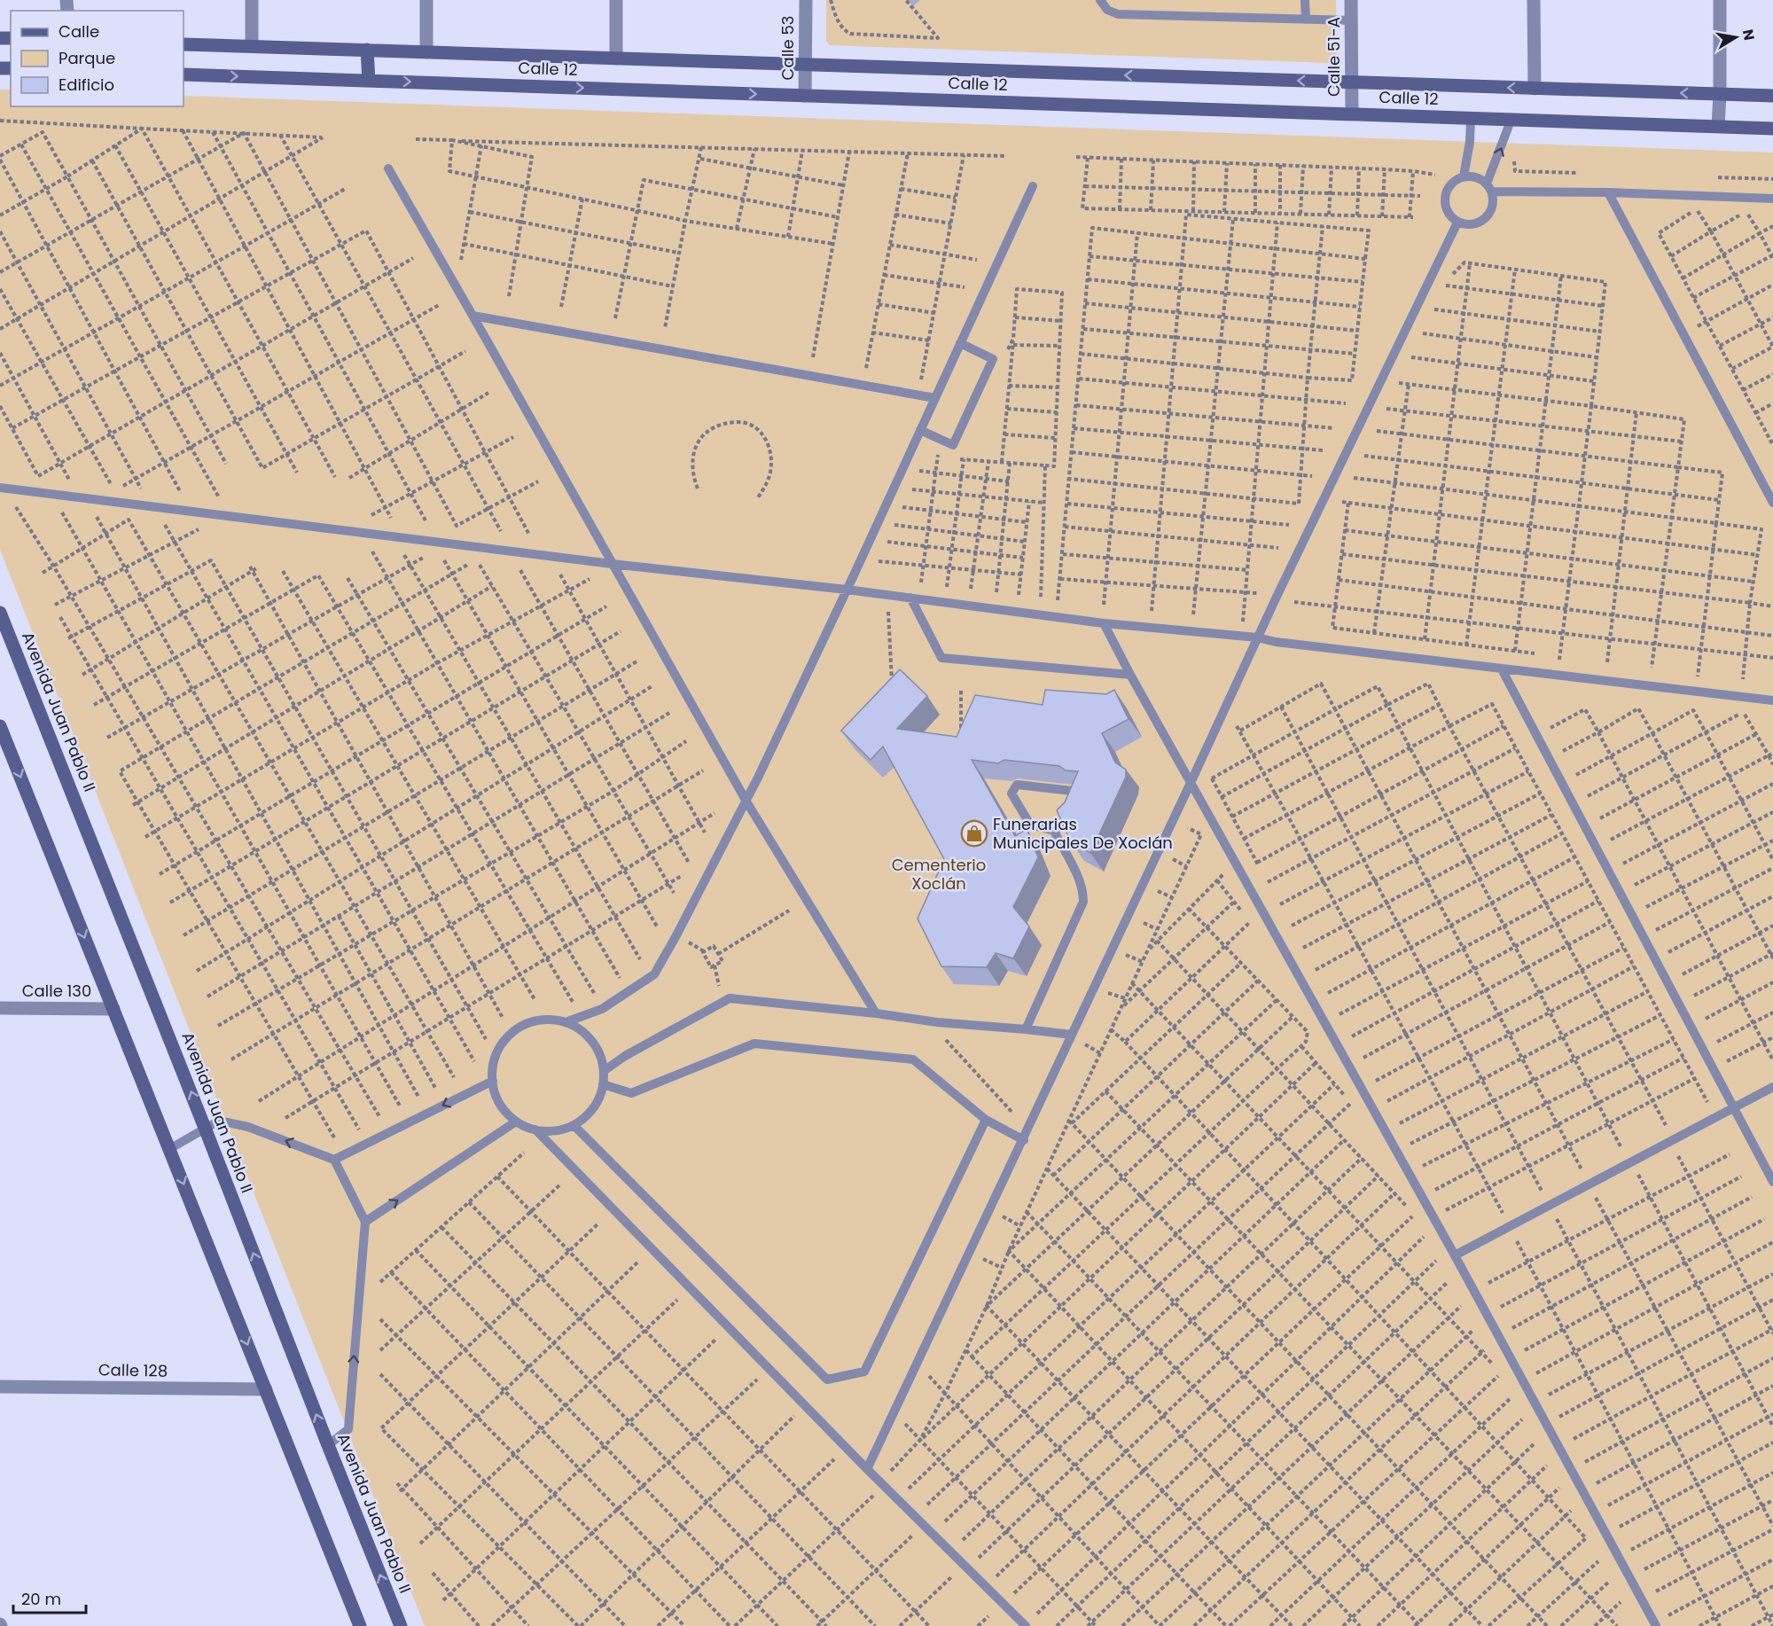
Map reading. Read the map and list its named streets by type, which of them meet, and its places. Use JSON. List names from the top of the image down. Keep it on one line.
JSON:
{"streets":{"street":["Calle 53","Calle 51-A","Calle 12","Avenida Juan Pablo II","Calle 130","Calle 128"]},"crossings":[["Calle 53","Calle 12"],["Calle 51-A","Calle 12"]],"parks":["Cementerio Xoclán"],"places":{"shop":["Funerarias Municipales De Xoclán"]},"legend":["Calle","Parque","Edificio"],"scale_bar":"20 m","north":"right"}
